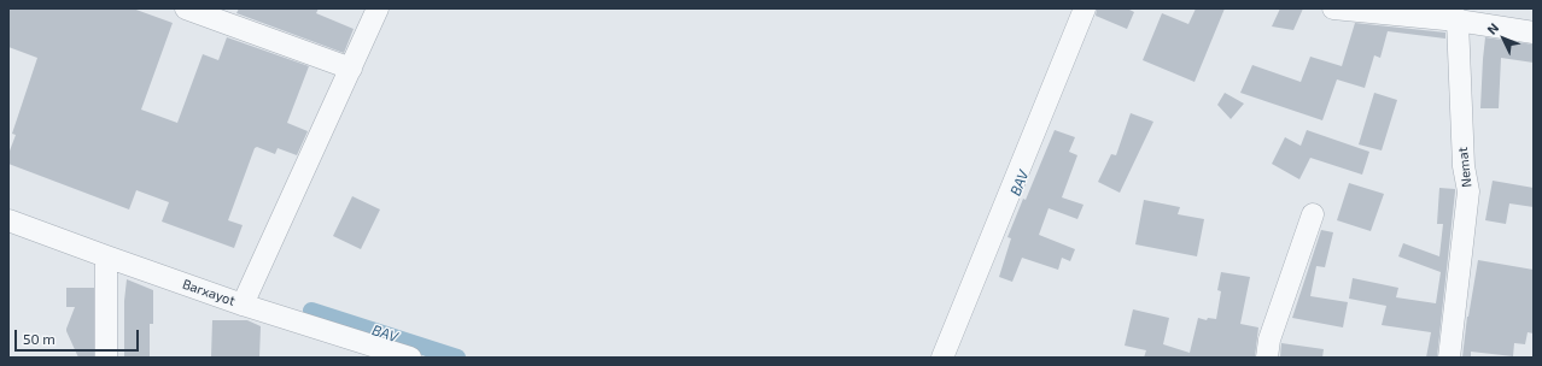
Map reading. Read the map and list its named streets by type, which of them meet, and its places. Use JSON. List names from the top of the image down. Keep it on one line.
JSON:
{"streets":{"street":["Nemat","Barxayot"]},"water":["BAV"],"scale_bar":"50 m","north":"top left"}
